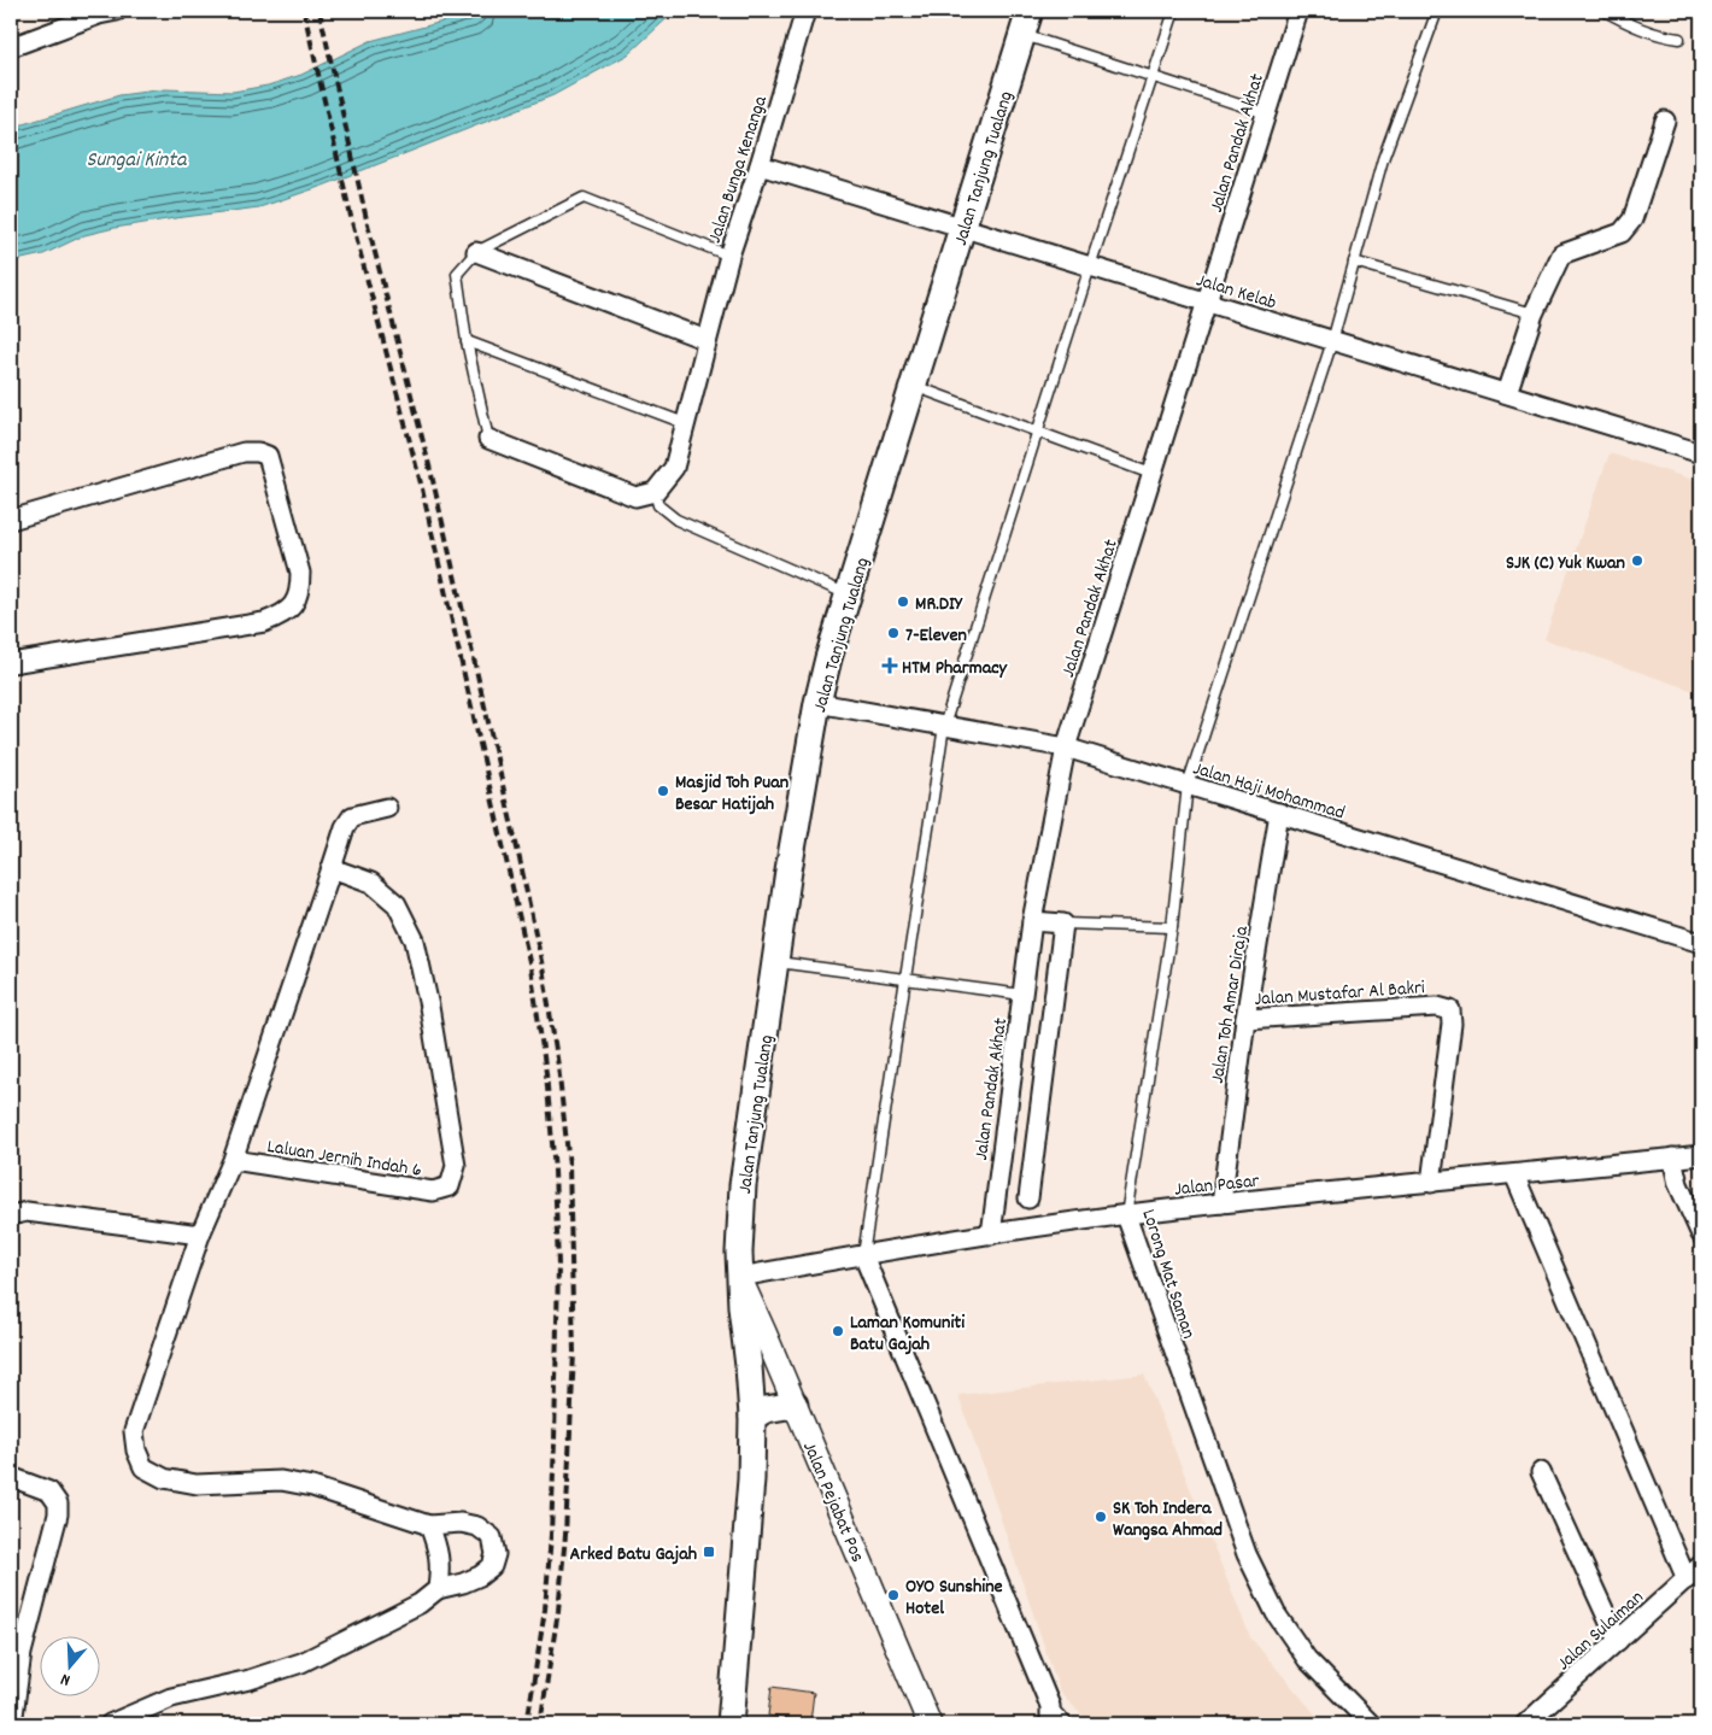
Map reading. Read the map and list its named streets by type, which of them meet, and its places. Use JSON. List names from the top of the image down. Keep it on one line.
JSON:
{"streets":{"main road":["Jalan Tanjung Tualang"],"street":["Jalan Pandak Akhat","Jalan Bunga Kenanga","Jalan Kelab","Jalan Haji Mohammad","Jalan Mustafar Al Bakri","Jalan Toh Amar Diraja","Laluan Jernih Indah 6","Jalan Pasar","Lorong Mat Saman","Jalan Pejabat Pos","Jalan Sulaiman"]},"crossings":[["Jalan Pandak Akhat","Jalan Kelab"],["Jalan Pandak Akhat","Jalan Haji Mohammad"],["Jalan Pandak Akhat","Jalan Pasar"],["Jalan Tanjung Tualang","Jalan Kelab"],["Jalan Tanjung Tualang","Jalan Haji Mohammad"],["Jalan Tanjung Tualang","Jalan Pasar"],["Jalan Tanjung Tualang","Jalan Pejabat Pos"],["Jalan Bunga Kenanga","Jalan Kelab"],["Jalan Kelab","Lorong Mat Saman"],["Jalan Haji Mohammad","Jalan Toh Amar Diraja"],["Jalan Haji Mohammad","Lorong Mat Saman"],["Jalan Mustafar Al Bakri","Jalan Toh Amar Diraja"],["Jalan Mustafar Al Bakri","Jalan Pasar"],["Jalan Toh Amar Diraja","Jalan Pasar"],["Jalan Pasar","Lorong Mat Saman"],["Jalan Pasar","Jalan Pejabat Pos"]],"water":["Sungai Kinta"],"places":{"other":["SJK (C) Yuk Kwan","MR.DIY","7-Eleven","Masjid Toh Puan Besar Hatijah","Laman Komuniti Batu Gajah","SK Toh Indera Wangsa Ahmad","OYO Sunshine Hotel"],"health":["HTM Pharmacy"],"transit":["Arked Batu Gajah"]},"north":"bottom"}
